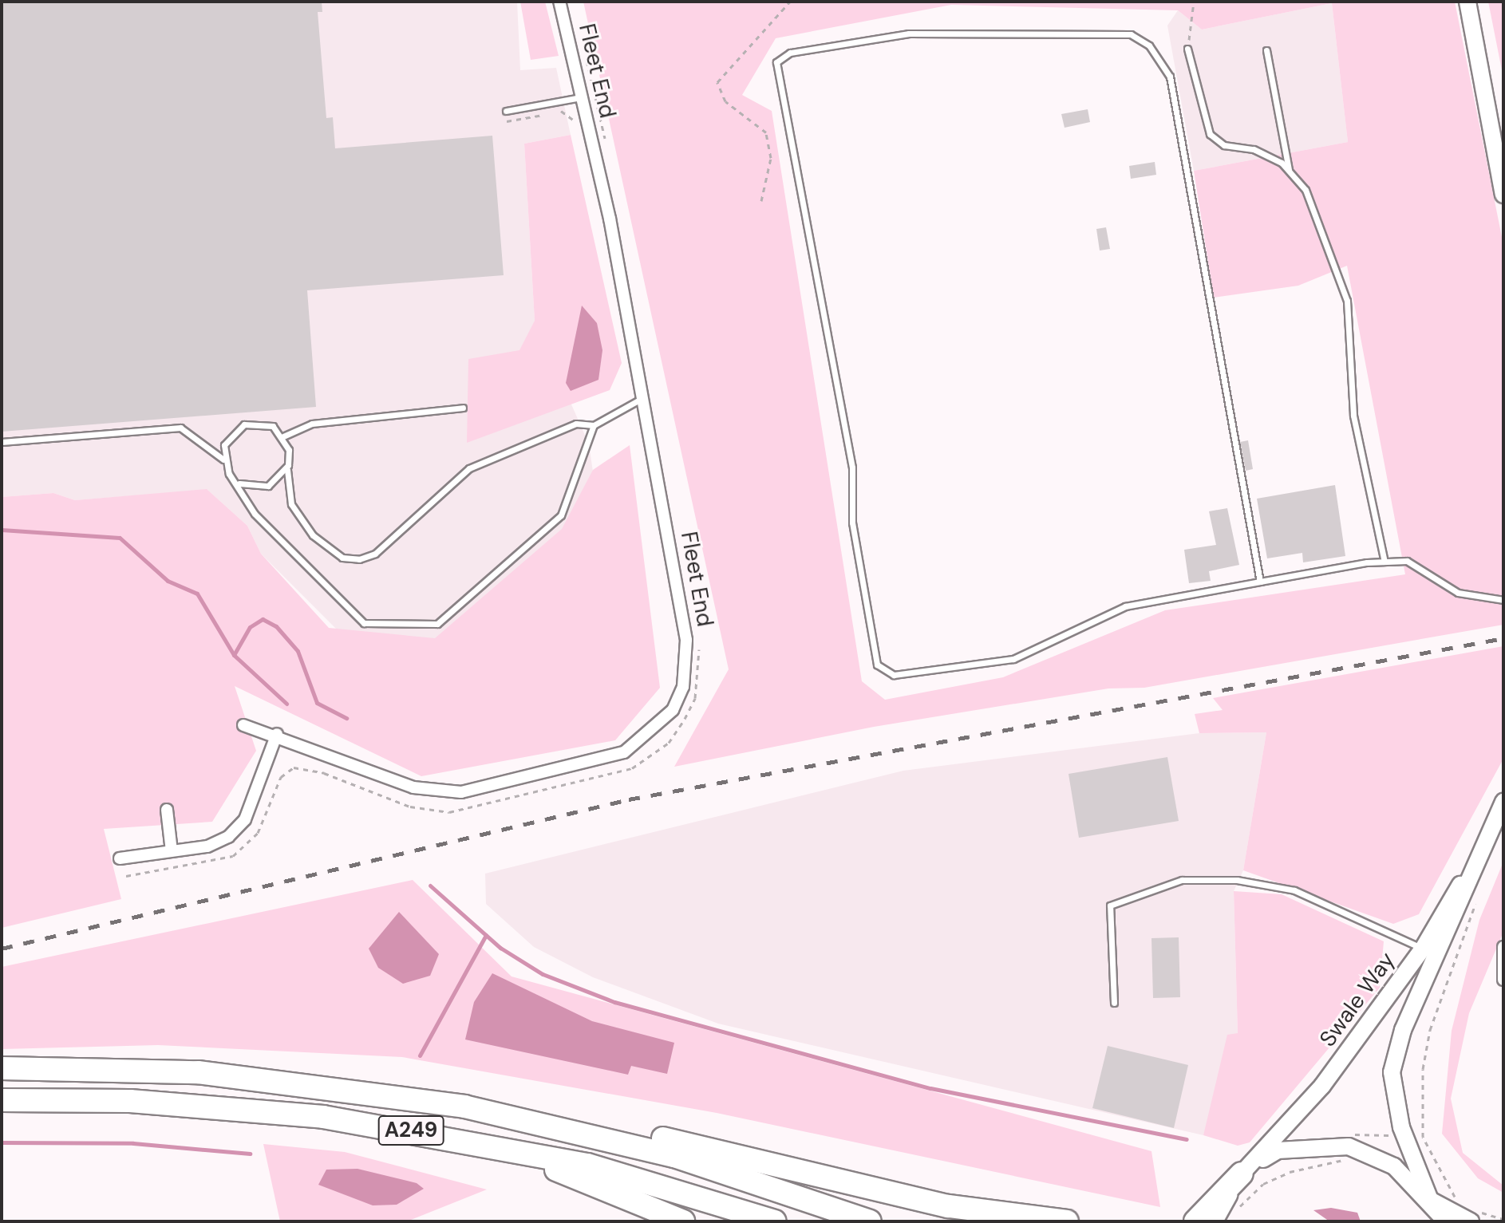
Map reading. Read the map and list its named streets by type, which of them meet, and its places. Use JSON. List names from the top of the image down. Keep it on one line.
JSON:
{"streets":{"highway":["A249"],"main road":["Swale Way"],"street":["Fleet End"]}}
